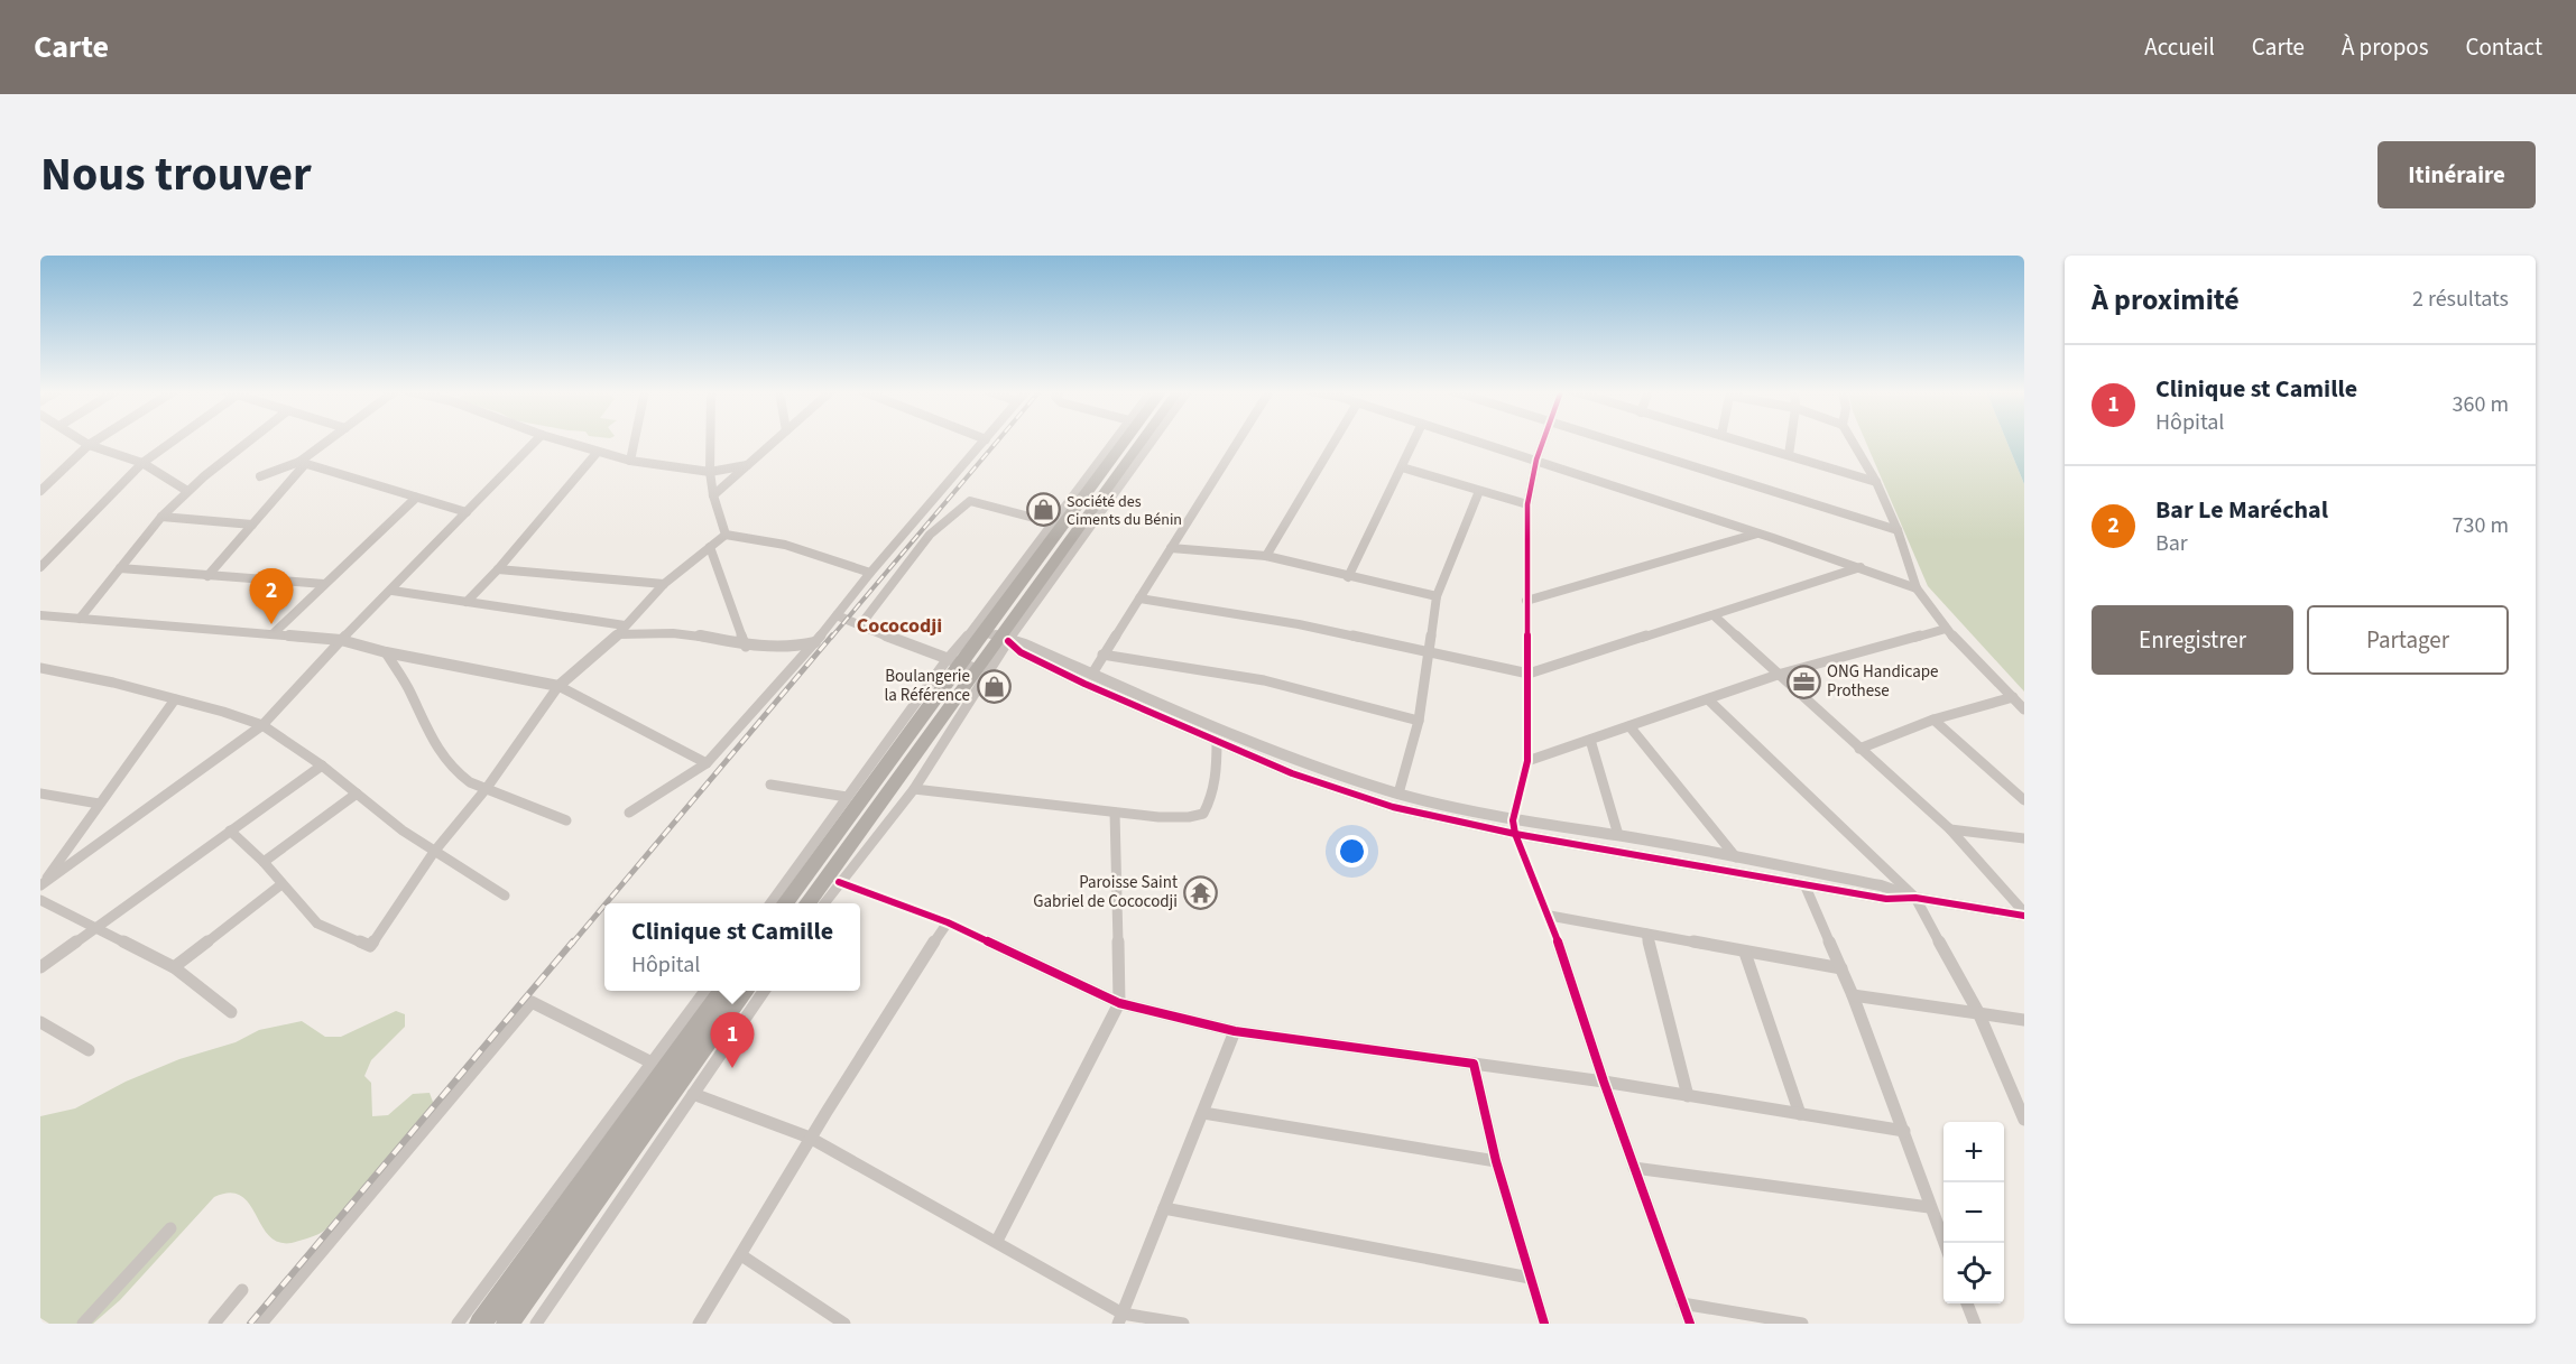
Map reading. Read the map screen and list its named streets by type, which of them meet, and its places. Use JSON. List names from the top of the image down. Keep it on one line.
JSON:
{"districts":["Cococodji"],"places":{"shop":["Société des Ciments du Bénin","Boulangerie la Référence"],"office":["ONG Handicape Prothese"],"temple":["Paroisse Saint Gabriel de Cococodji"]},"page":{"header":"Carte","nav":["Accueil","Carte","À propos","Contact"],"title":"Nous trouver","buttons":["Itinéraire",["Enregistrer","Partager"]],"heading":["À proximité","2 résultats"],"list":[{"mark":"1","name":"Clinique st Camille","note":"Hôpital","value":"360 m"},{"mark":"2","name":"Bar Le Maréchal","note":"Bar","value":"730 m"}],"pins":["2","1"],"popup":["Clinique st Camille","Hôpital"],"map_buttons":["+","−"]}}
